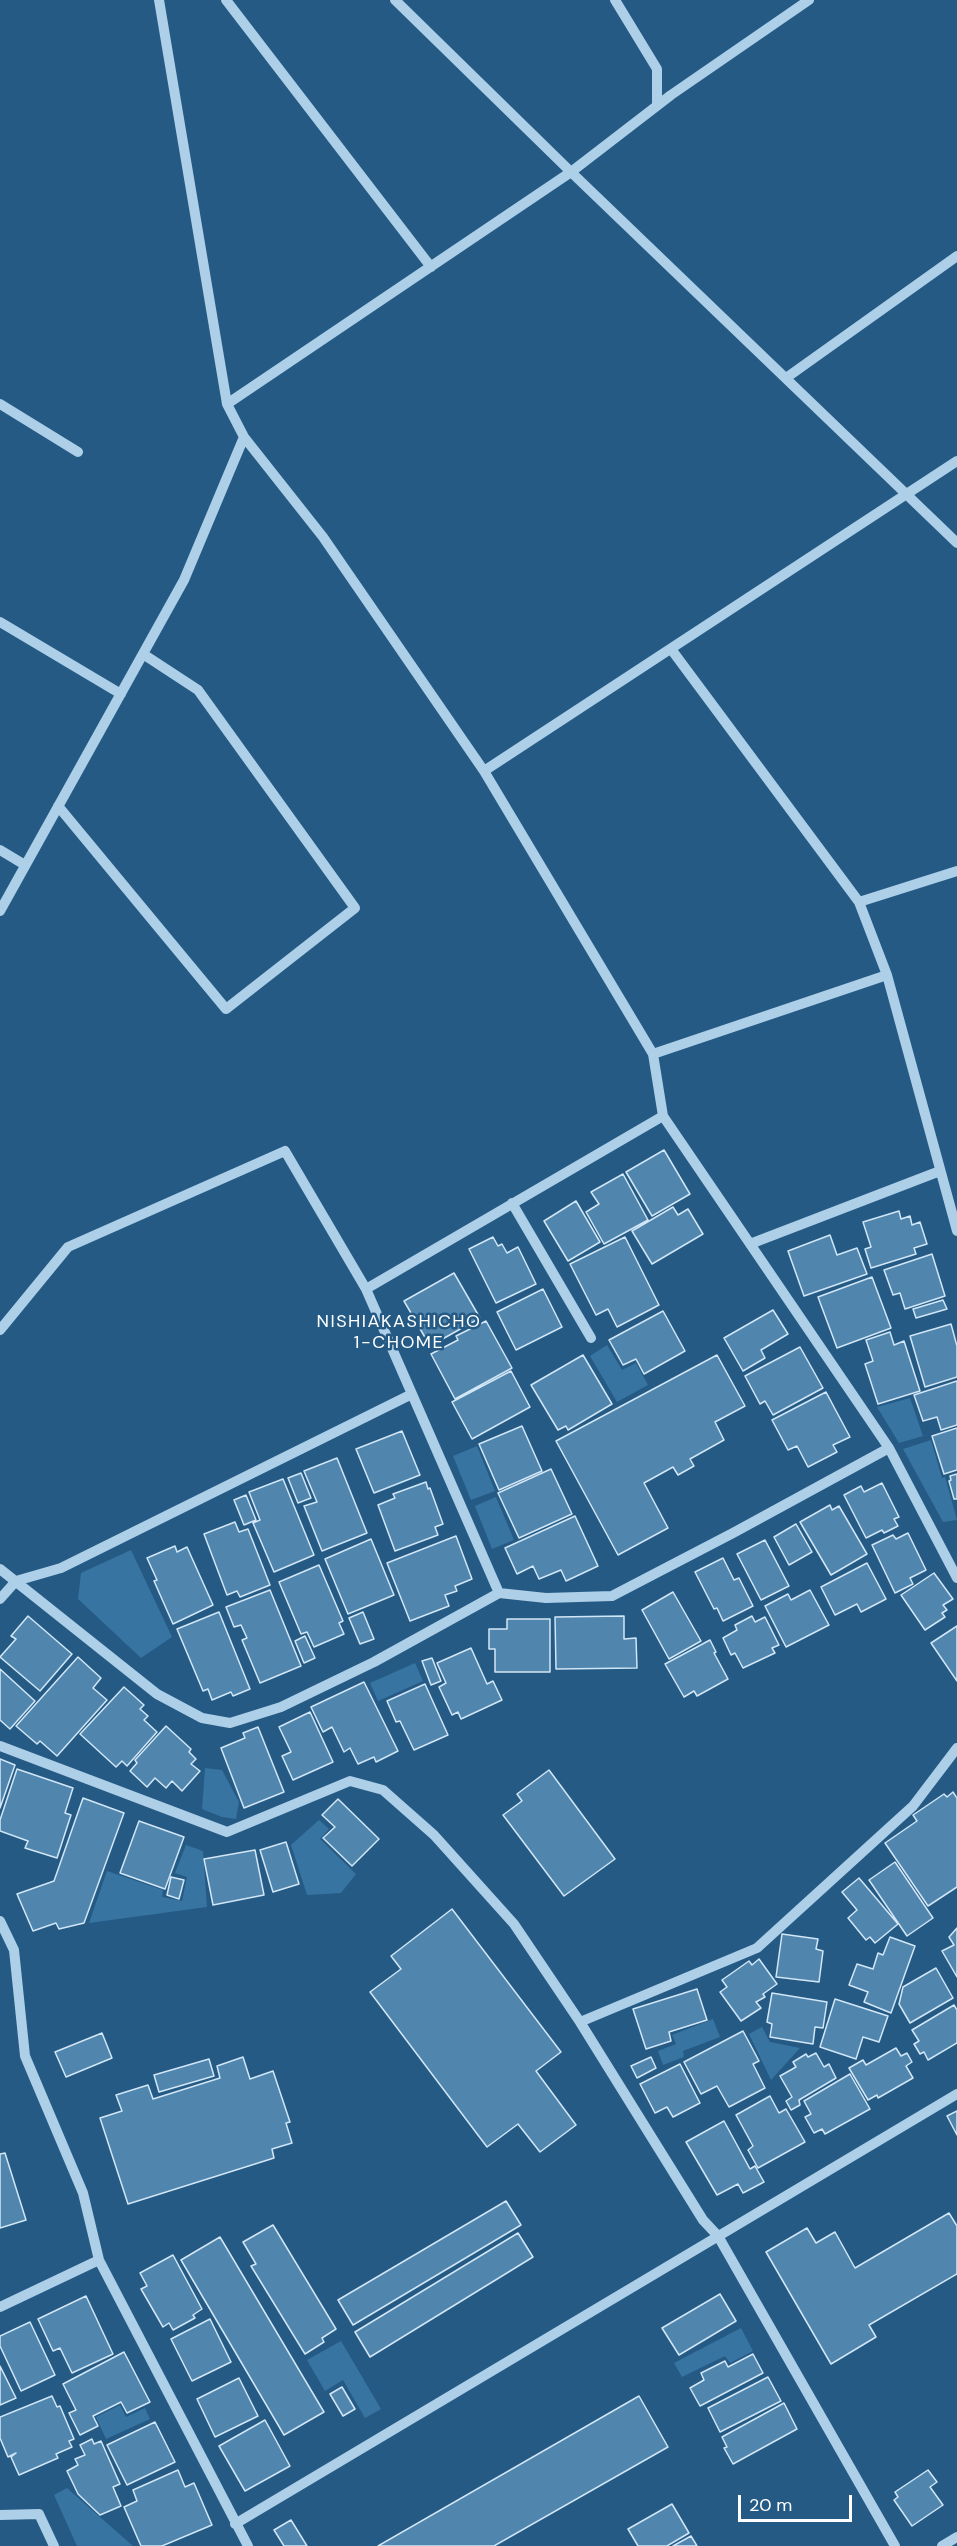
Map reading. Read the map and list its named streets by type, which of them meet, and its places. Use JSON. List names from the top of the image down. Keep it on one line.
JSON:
{"districts":["NISHIAKASHICHO 1-CHOME"],"scale_bar":"20 m"}
